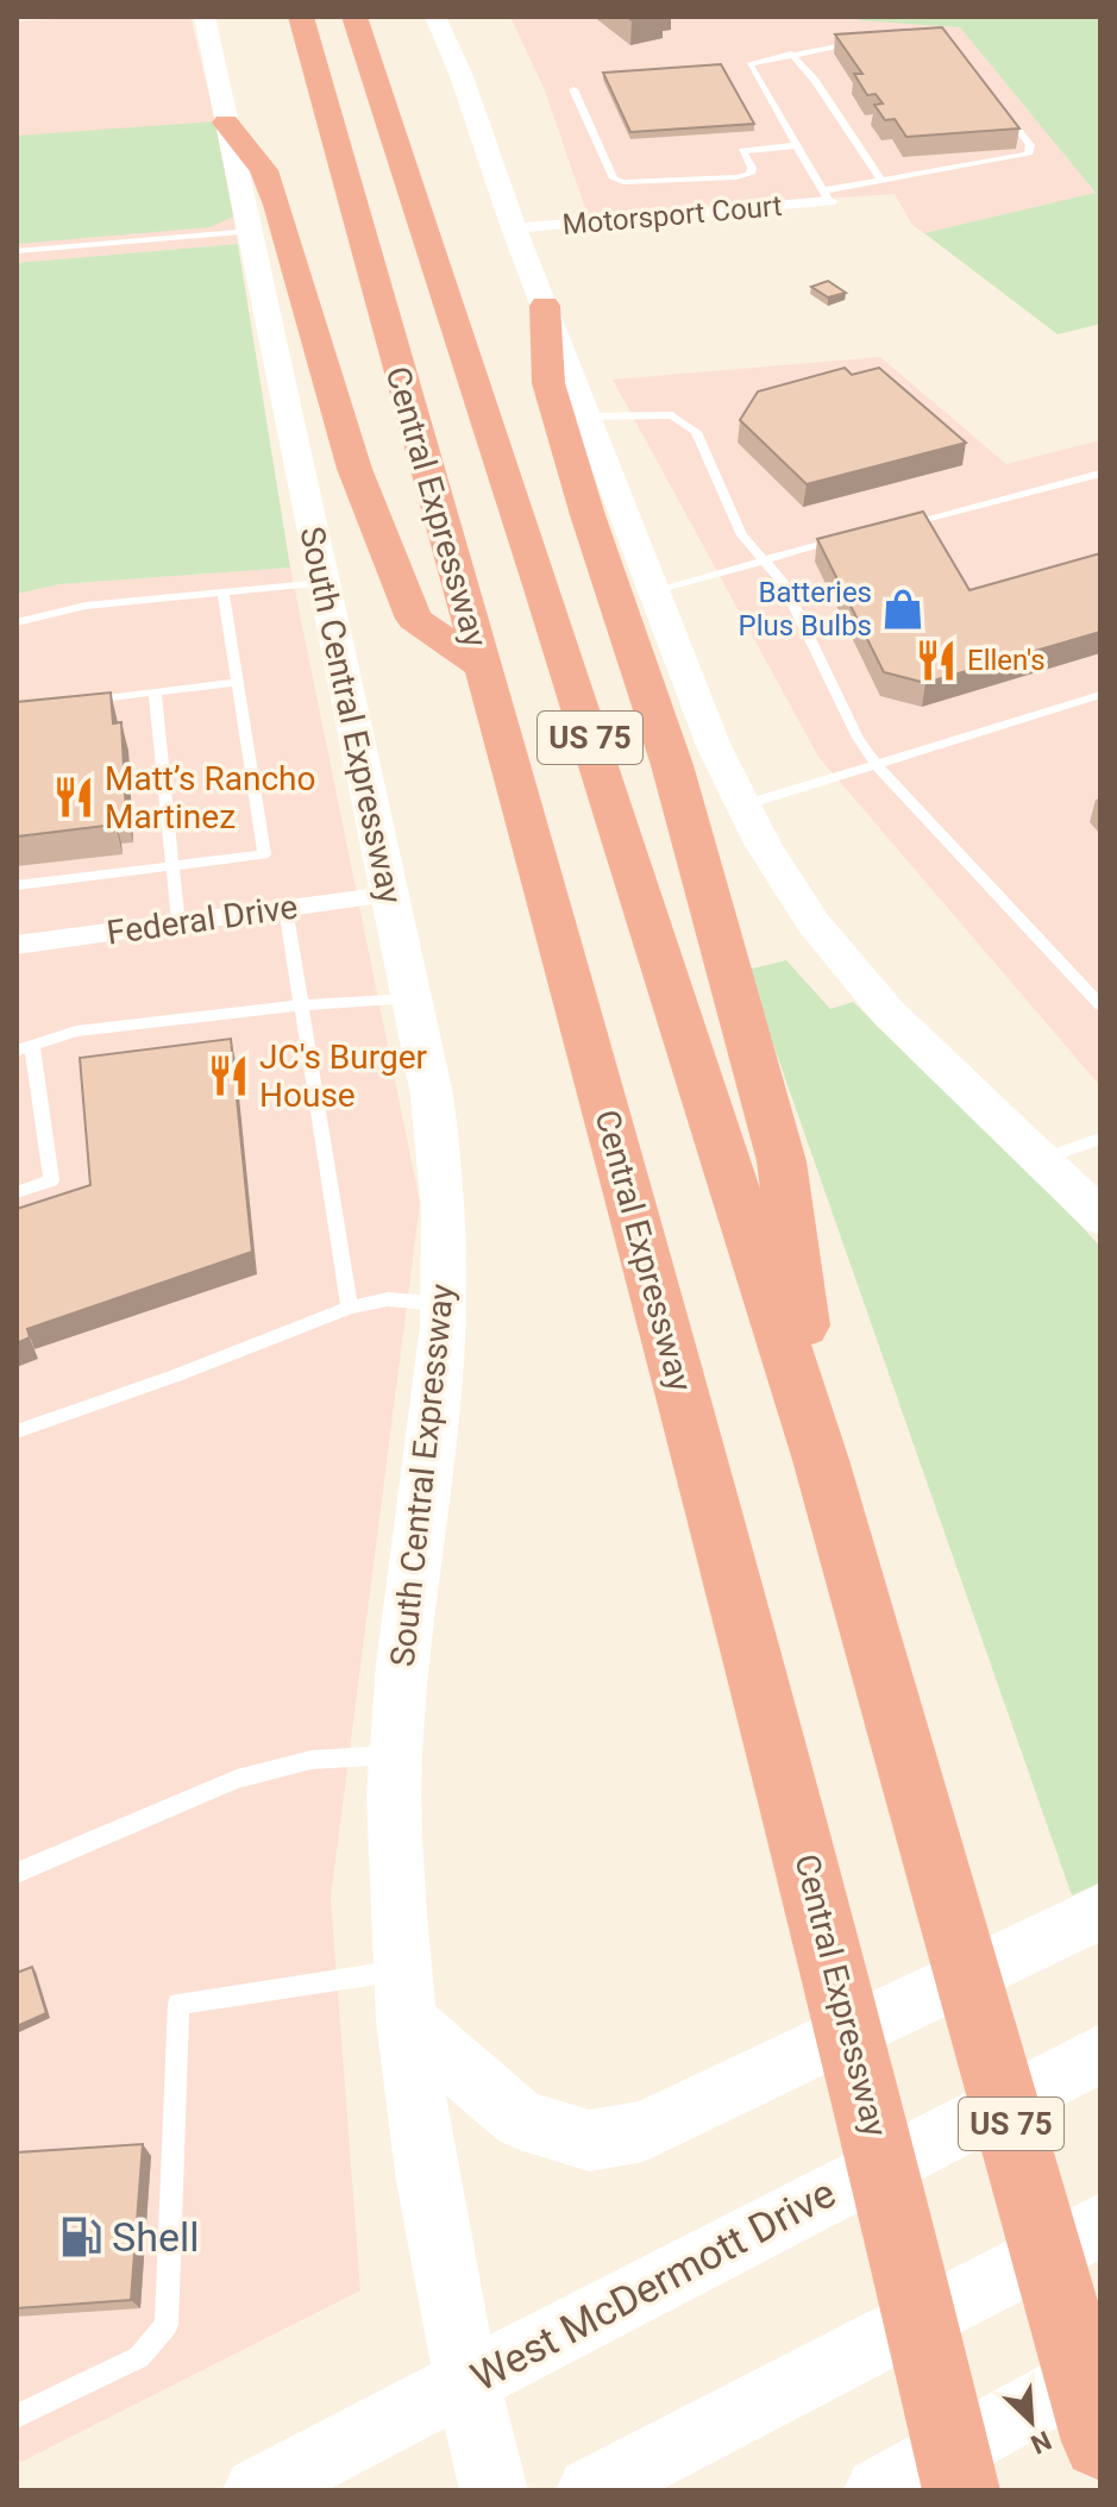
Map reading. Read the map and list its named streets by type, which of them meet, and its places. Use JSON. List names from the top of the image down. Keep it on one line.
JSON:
{"streets":{"highway":["Central Expressway","US 75"],"main road":["South Central Expressway","West McDermott Drive"],"street":["Motorsport Court","Federal Drive"]},"crossings":[["South Central Expressway","Federal Drive"],["South Central Expressway","West McDermott Drive"]],"places":{"shop":["Batteries Plus Bulbs"],"restaurant":["Ellen's","Matt’s Rancho Martinez","JC's Burger House"],"fuel station":["Shell"]},"north":"bottom right"}
